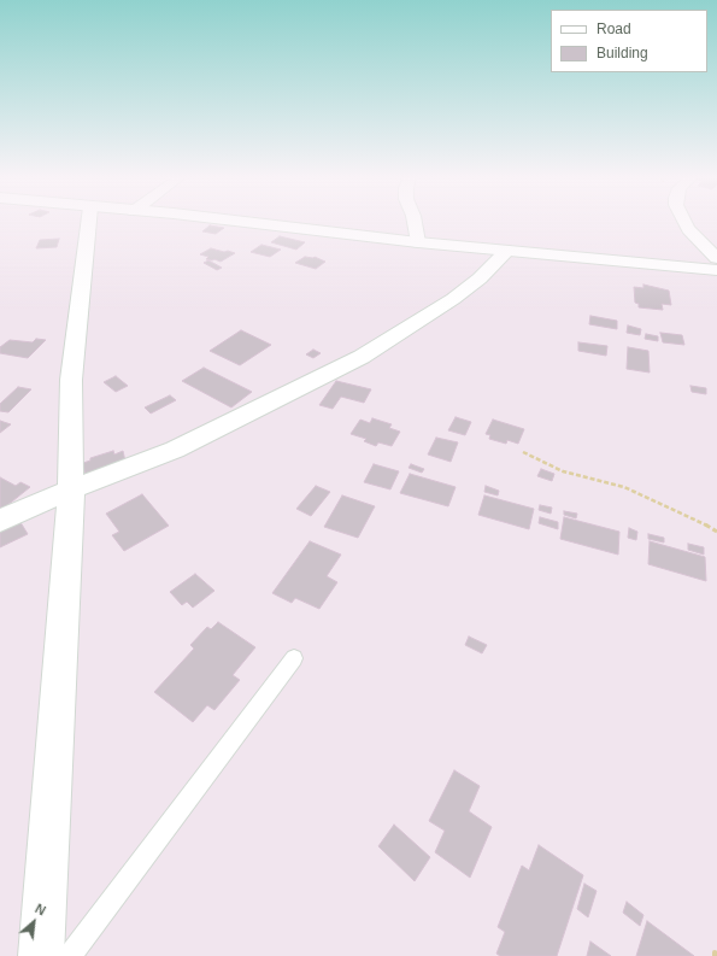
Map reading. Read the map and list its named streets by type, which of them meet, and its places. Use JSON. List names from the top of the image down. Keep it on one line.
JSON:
{"legend":["Road","Building"],"north":"top right"}
